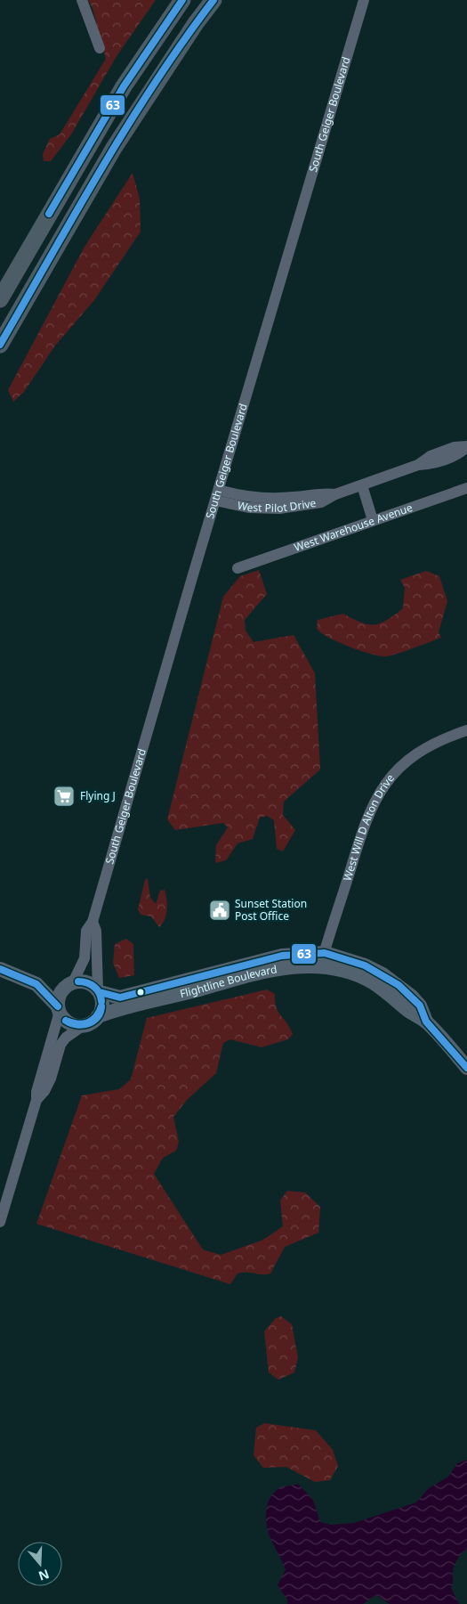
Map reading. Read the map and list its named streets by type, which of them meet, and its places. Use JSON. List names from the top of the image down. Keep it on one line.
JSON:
{"streets":{"main road":["Flightline Boulevard"],"street":["South Geiger Boulevard","West Pilot Drive","West Warehouse Avenue","West Will D Alton Drive"]},"crossings":[["South Geiger Boulevard","West Pilot Drive"],["South Geiger Boulevard","Flightline Boulevard"],["West Will D Alton Drive","Flightline Boulevard"]],"places":{"supermarket":["Flying J"],"public building":["Sunset Station Post Office"]},"lines":["transit line 63"],"north":"bottom"}
